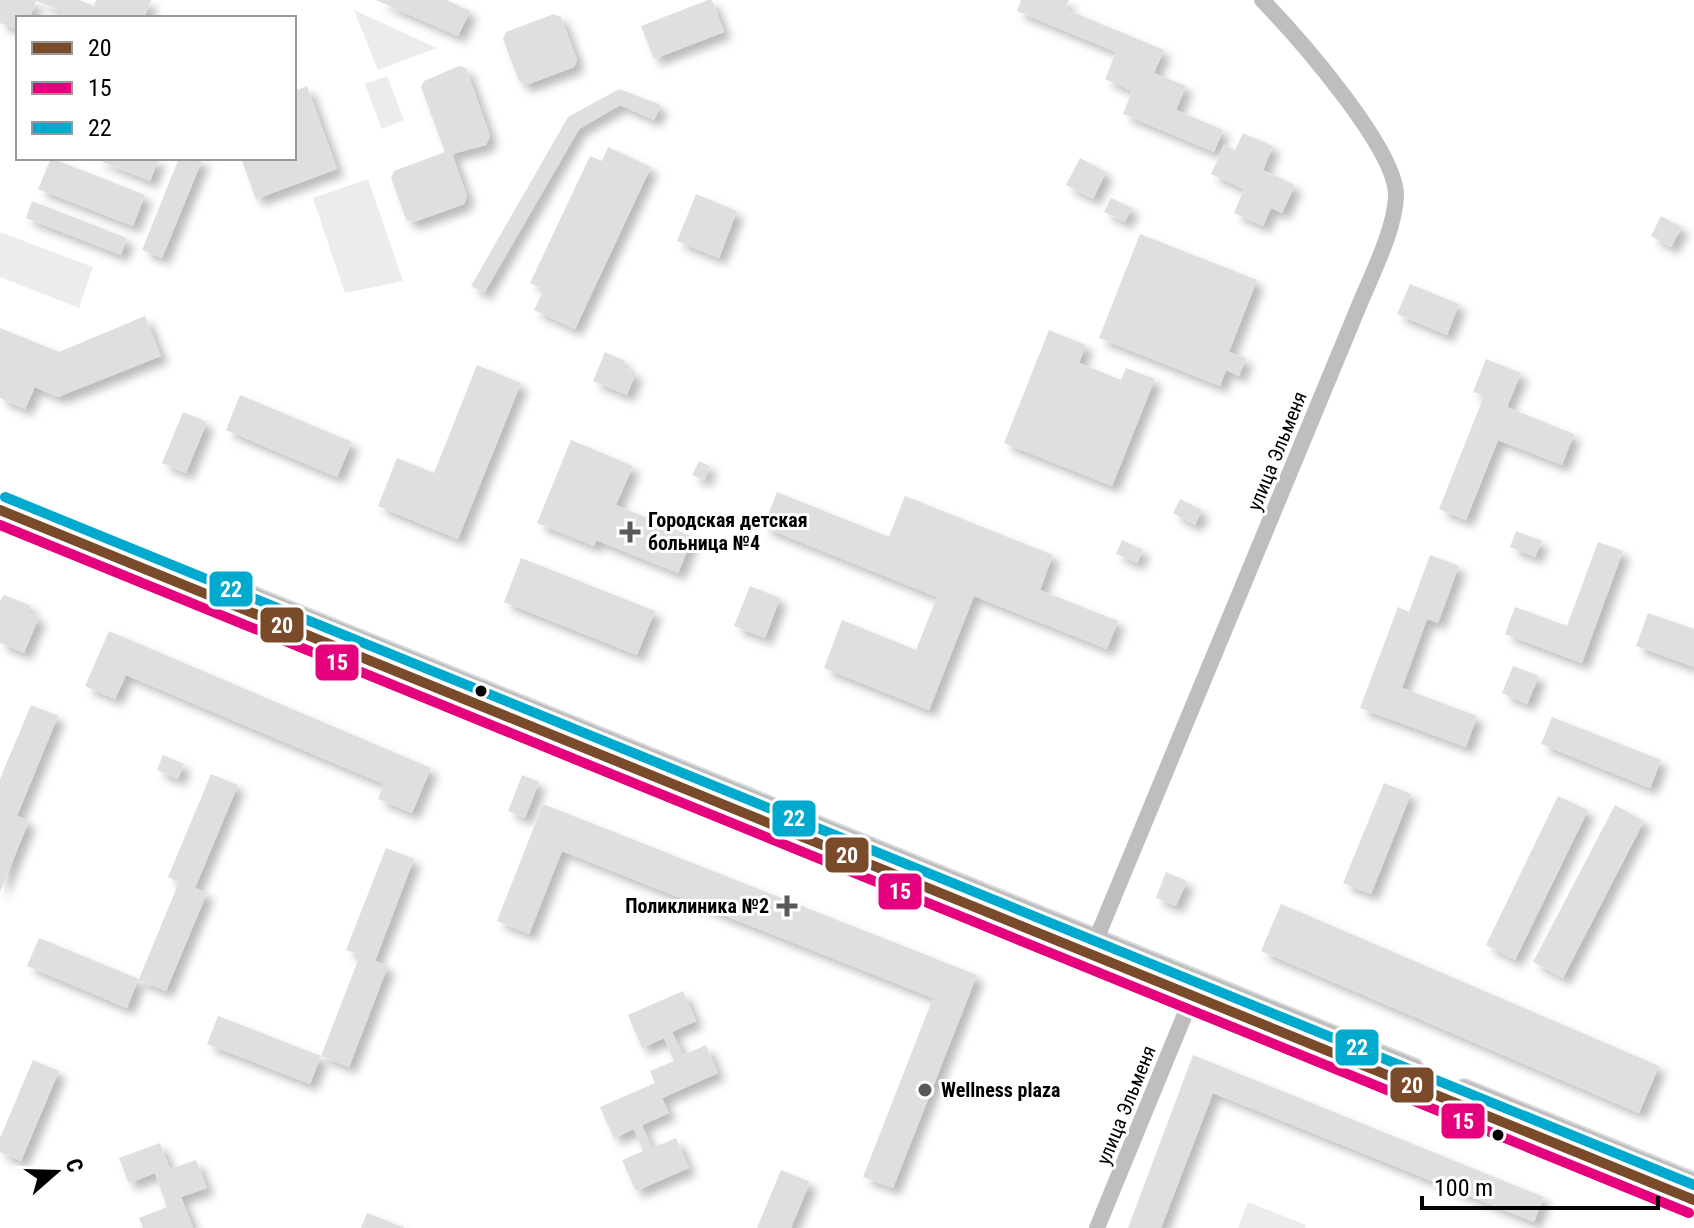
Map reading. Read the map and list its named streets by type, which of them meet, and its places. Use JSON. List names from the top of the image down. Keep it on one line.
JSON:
{"streets":{"street":["улица Эльменя"]},"places":{"health":["Городская детская больница №4","Поликлиника №2"],"other":["Wellness plaza"]},"lines":["transit line 22","transit line 20","transit line 15"],"legend":["20","15","22"],"scale_bar":"100 m","north":"right"}
